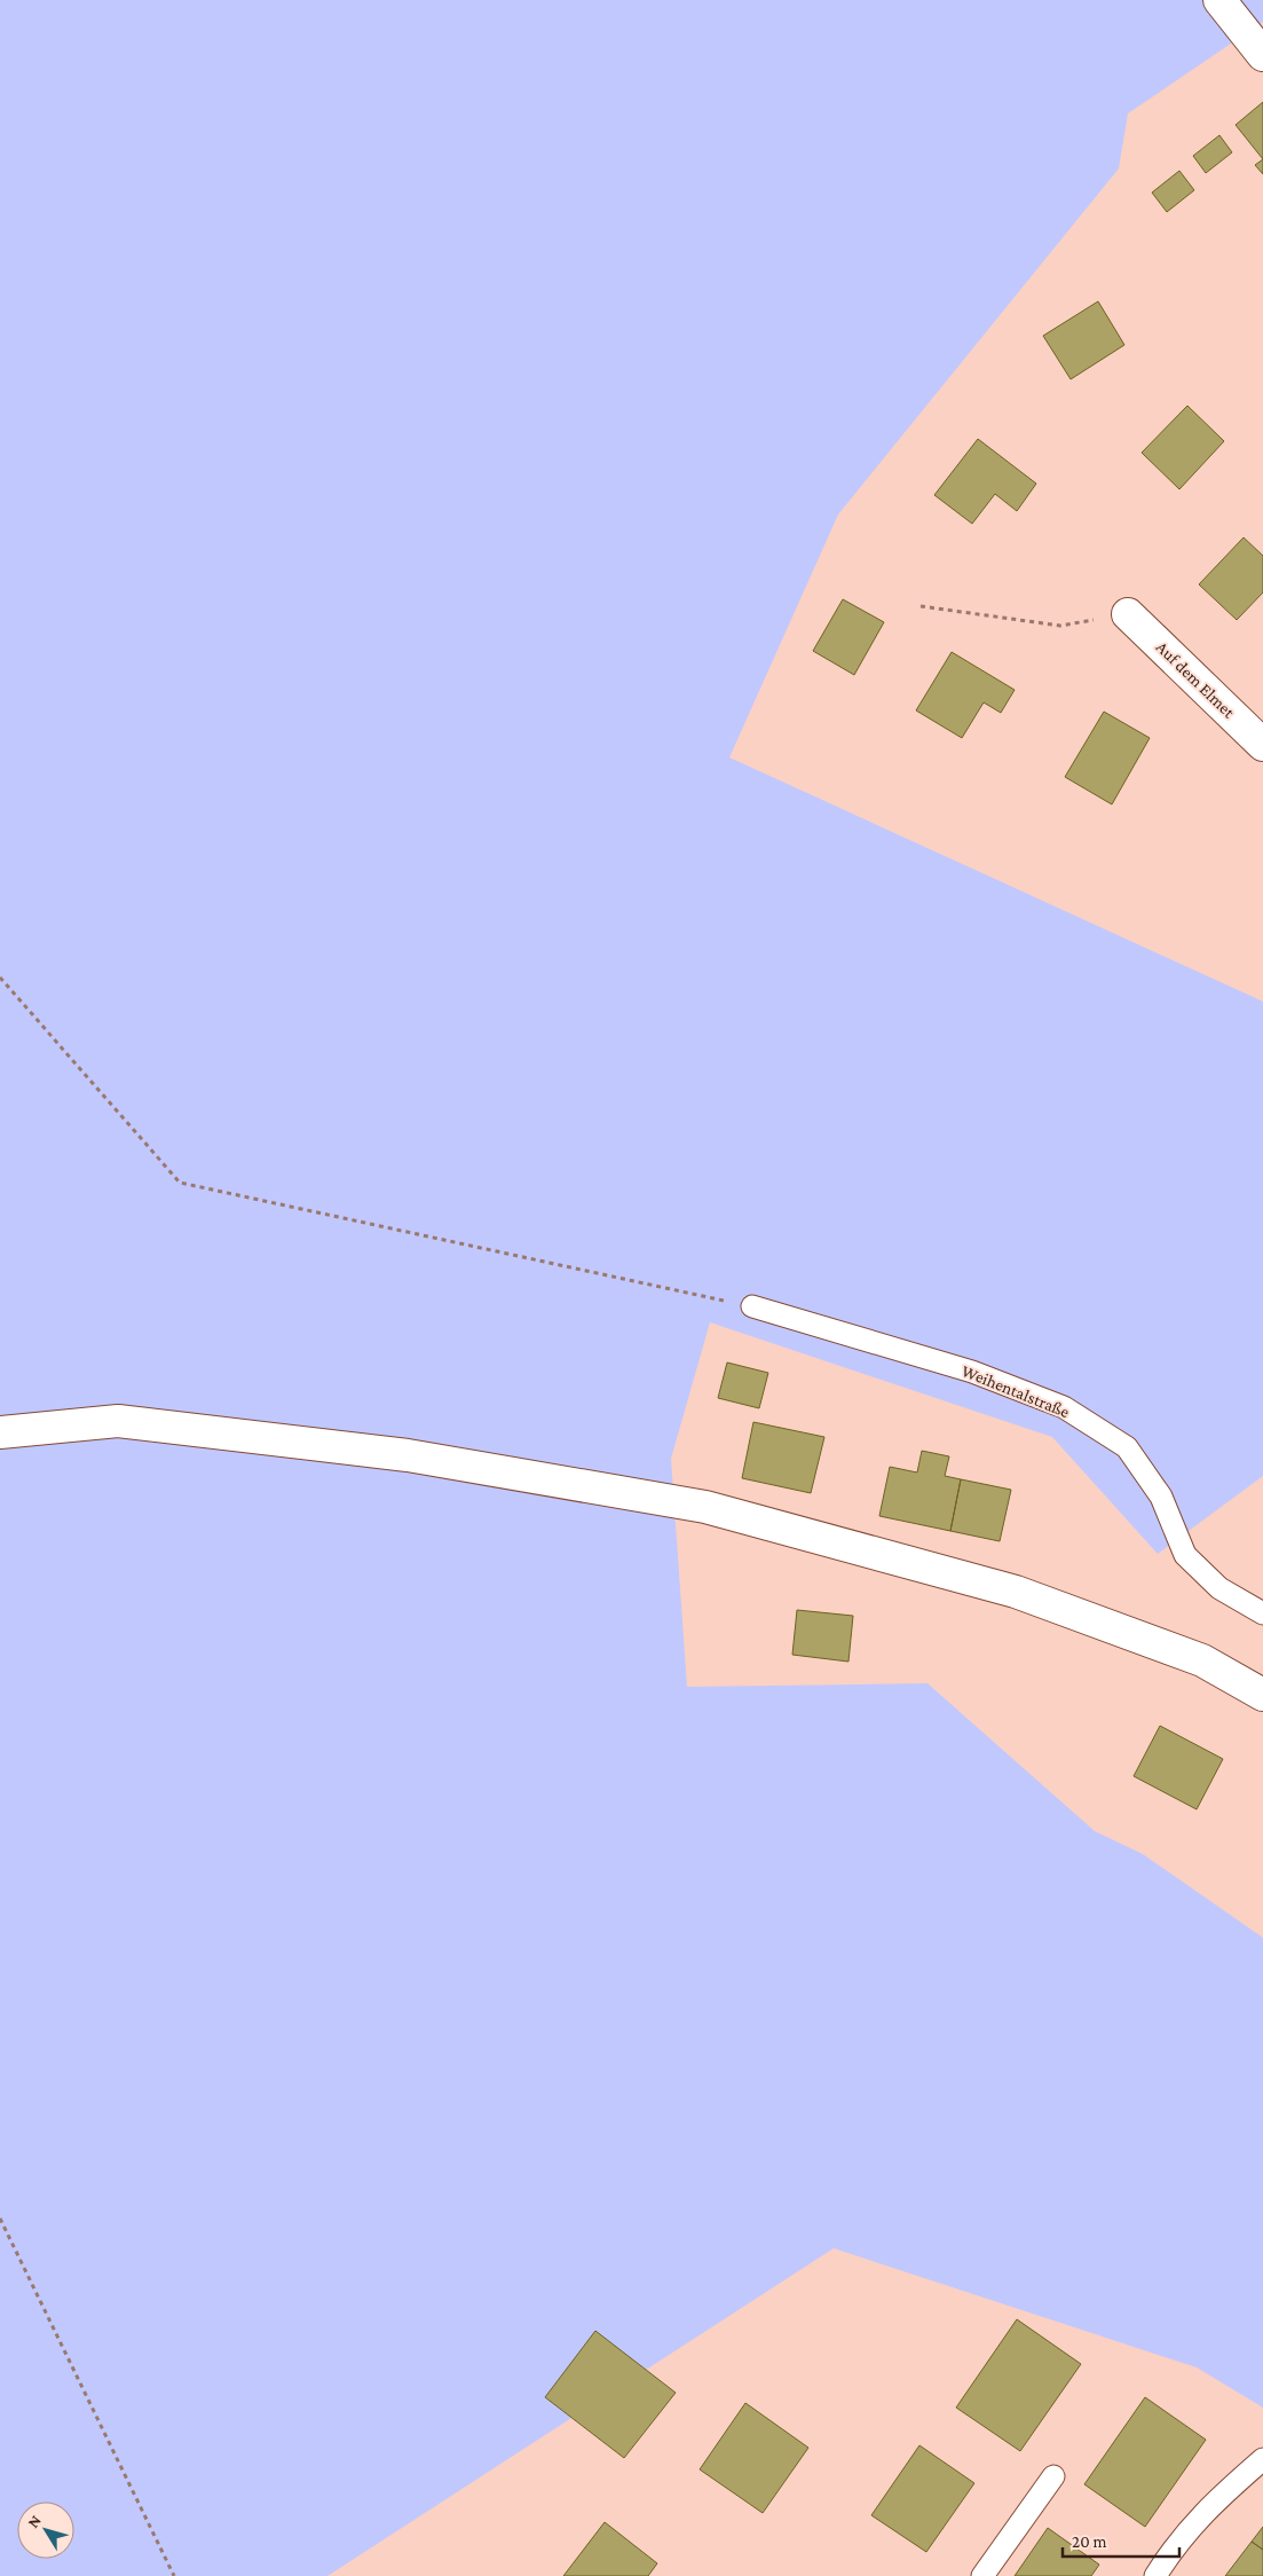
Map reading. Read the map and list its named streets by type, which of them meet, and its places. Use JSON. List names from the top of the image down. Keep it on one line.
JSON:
{"streets":{"street":["Auf dem Elmet"],"lane":["Weihentalstraße"]},"scale_bar":"20 m","north":"top left"}
